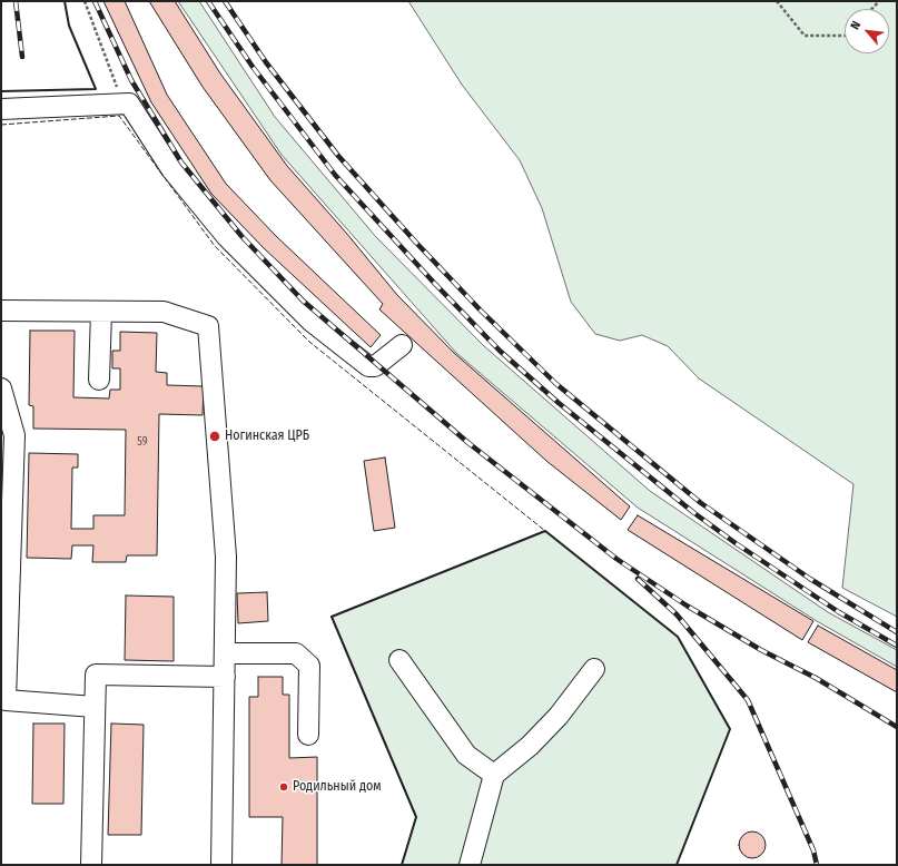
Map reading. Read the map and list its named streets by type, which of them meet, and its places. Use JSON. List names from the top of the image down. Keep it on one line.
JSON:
{"places":["Ногинская ЦРБ","Родильный дом"],"house_numbers":["59"],"north":"top left"}
